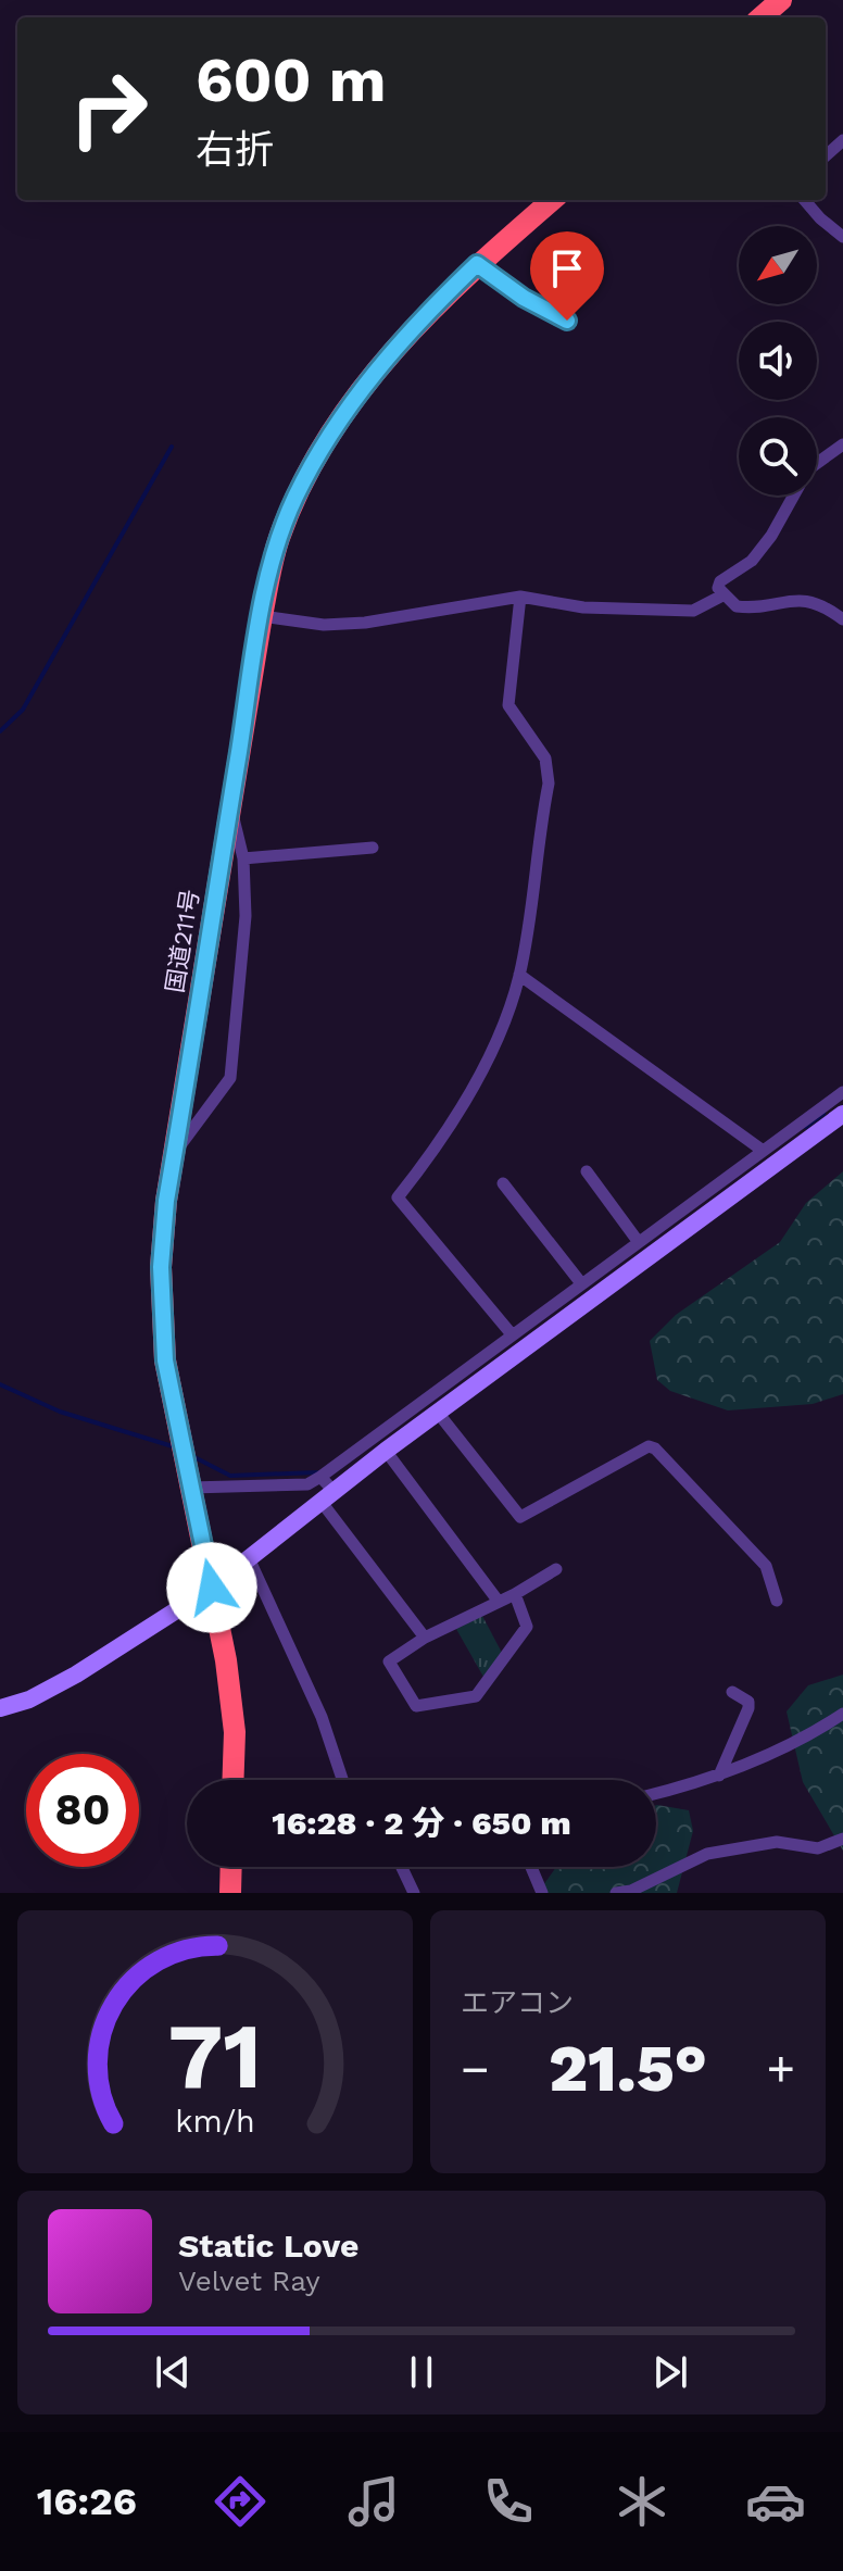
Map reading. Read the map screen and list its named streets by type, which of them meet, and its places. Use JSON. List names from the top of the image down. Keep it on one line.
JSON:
{"streets":{"highway":["国道211号"]},"north":"bottom left","page":{"turn":["600 m","右折"],"limit":"80","trip":"16:28 · 2 分 · 650 m","tile":"エアコン","heat":["−","21.5°","+"],"song":["Static Love","Velvet Ray"],"tabs":"16:26","gauge":["71","km/h"]}}
